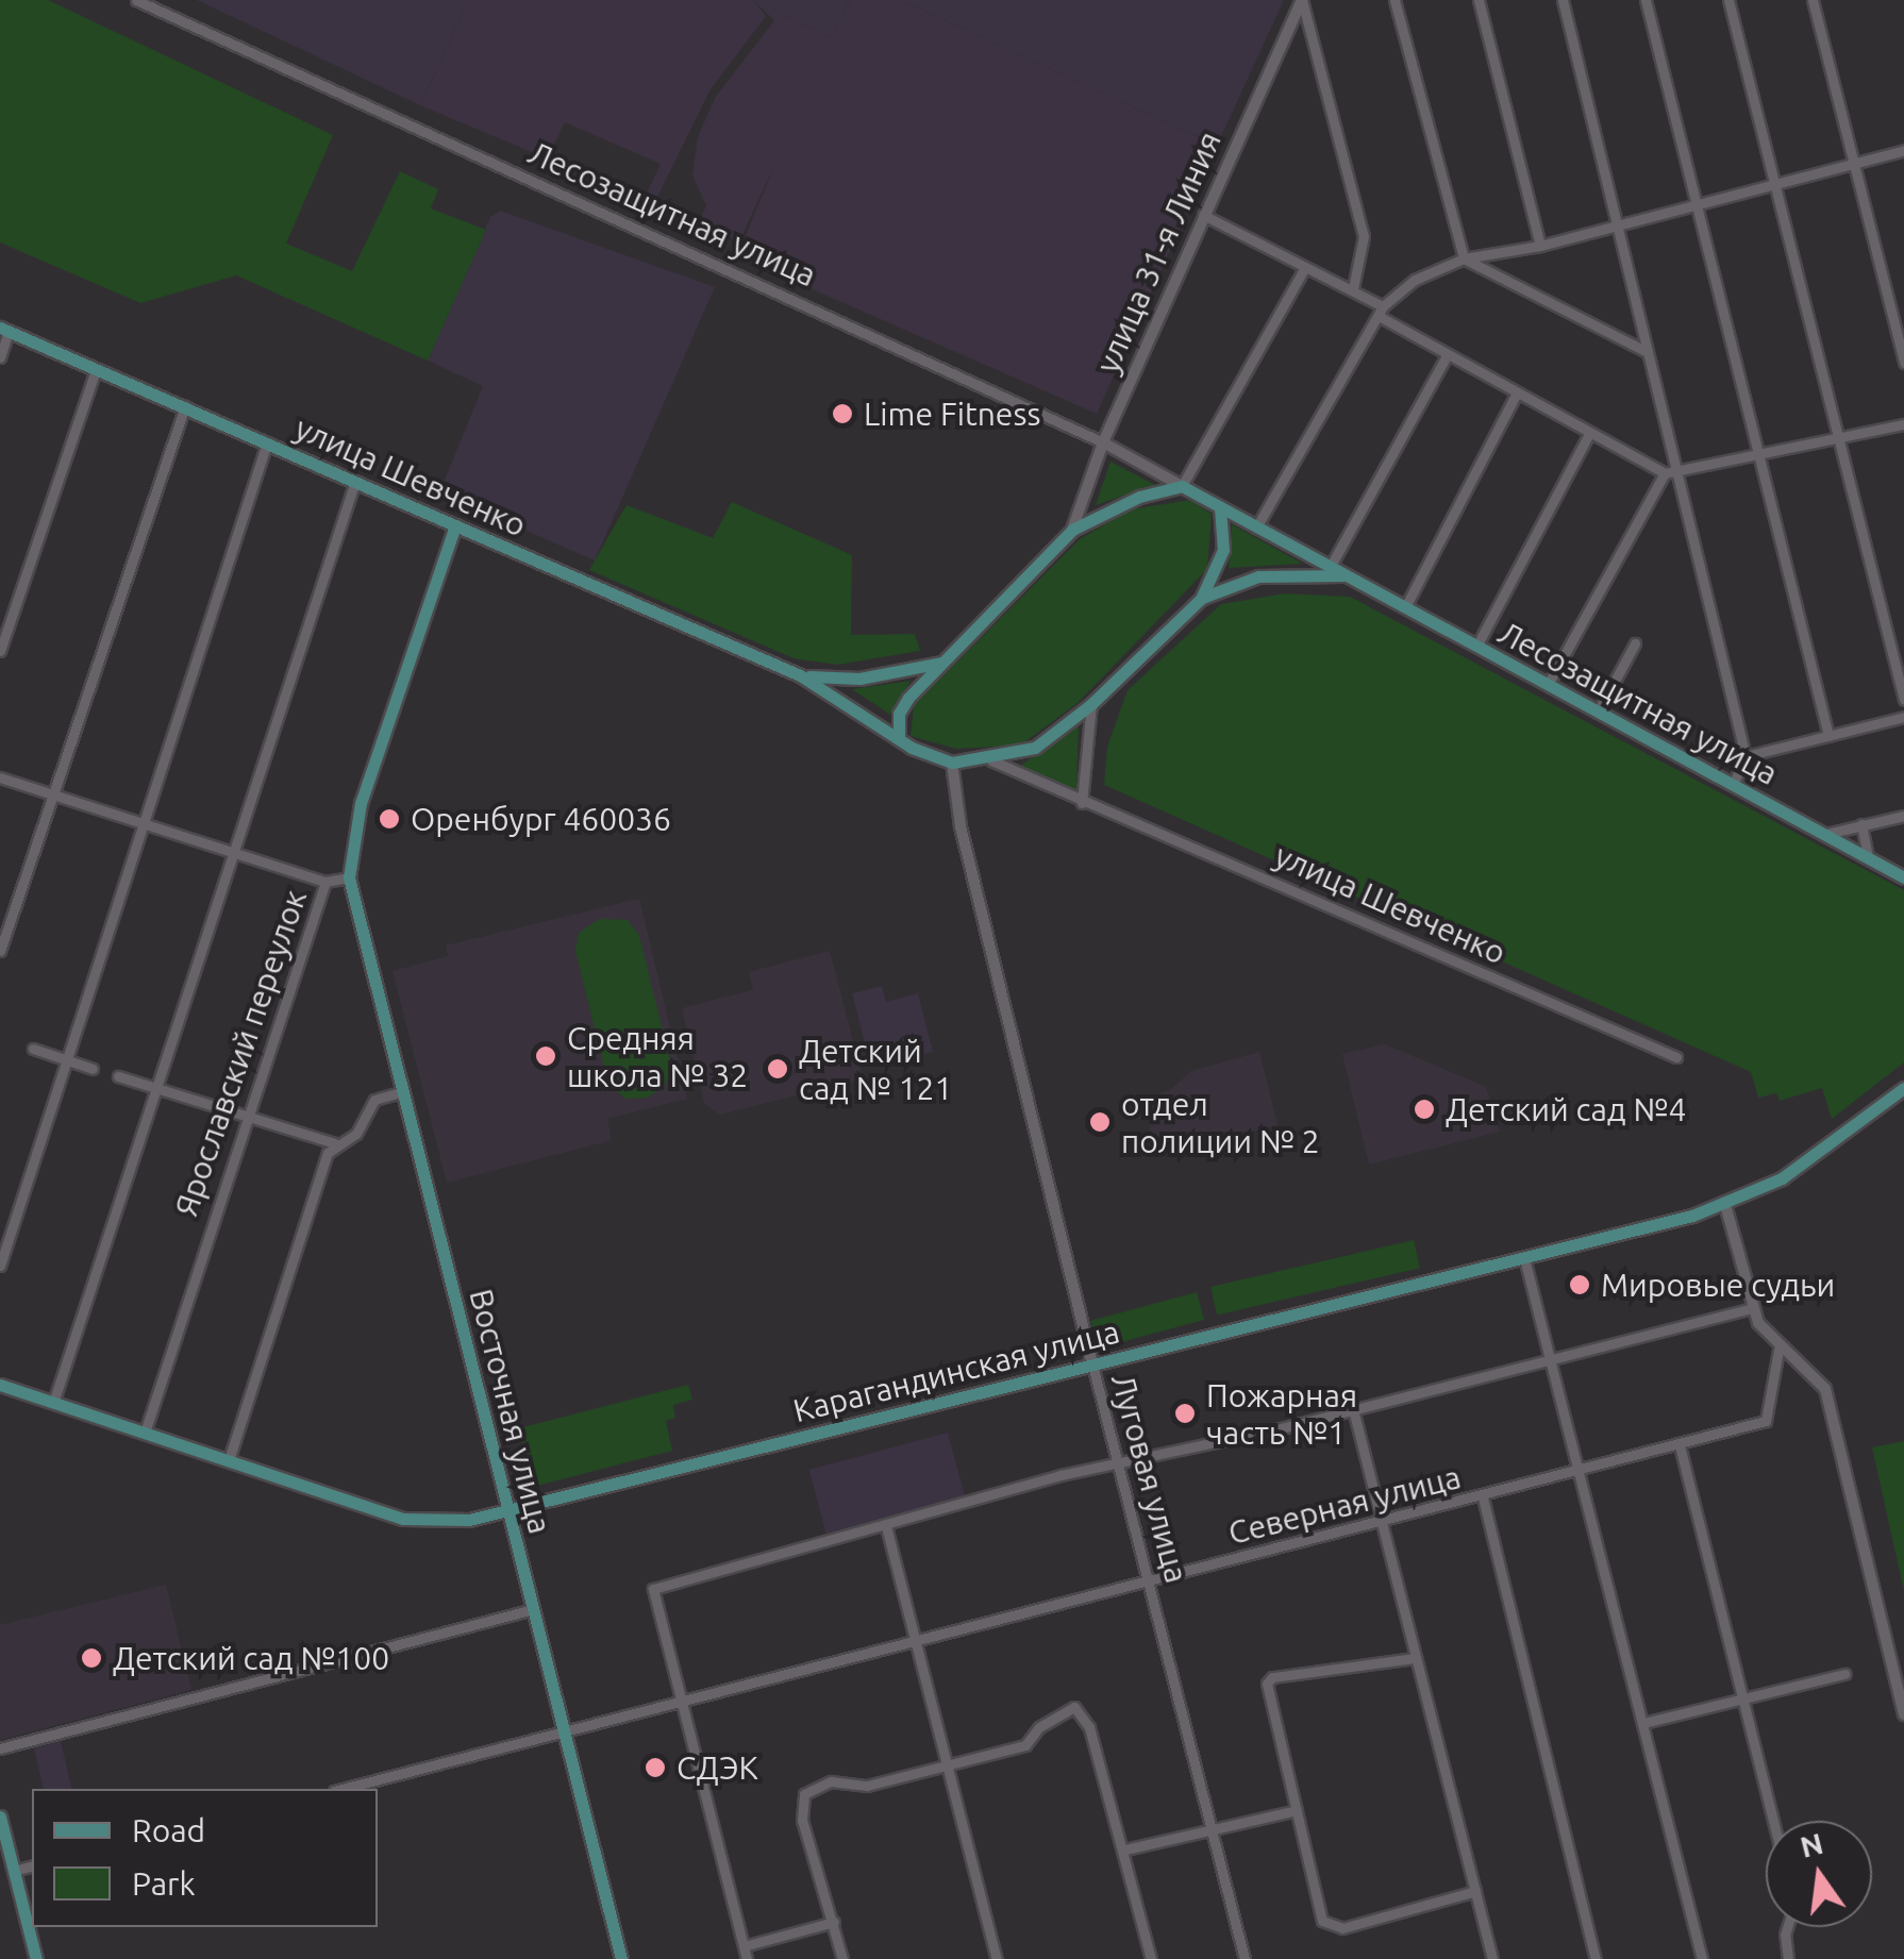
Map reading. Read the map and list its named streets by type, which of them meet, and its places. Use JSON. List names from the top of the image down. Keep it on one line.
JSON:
{"streets":{"main road":["Лесозащитная улица","улица Шевченко","Ярославский переулок","Карагандинская улица","Восточная улица"],"street":["улица 31-я Линия","Луговая улица","Северная улица"]},"crossings":[["Лесозащитная улица","улица 31-я Линия"],["улица Шевченко","Ярославский переулок"],["улица Шевченко","Луговая улица"],["Ярославский переулок","Карагандинская улица"],["Ярославский переулок","Восточная улица"],["Карагандинская улица","Восточная улица"],["Карагандинская улица","Луговая улица"],["Восточная улица","Северная улица"],["Луговая улица","Северная улица"]],"places":["Lime Fitness","Оренбург 460036","Средняя школа № 32","Детский сад № 121","Детский сад №4","отдел полиции № 2","Мировые судьи","Пожарная часть №1","Детский сад №100","СДЭК"],"legend":["Road","Park"],"north":"top"}
